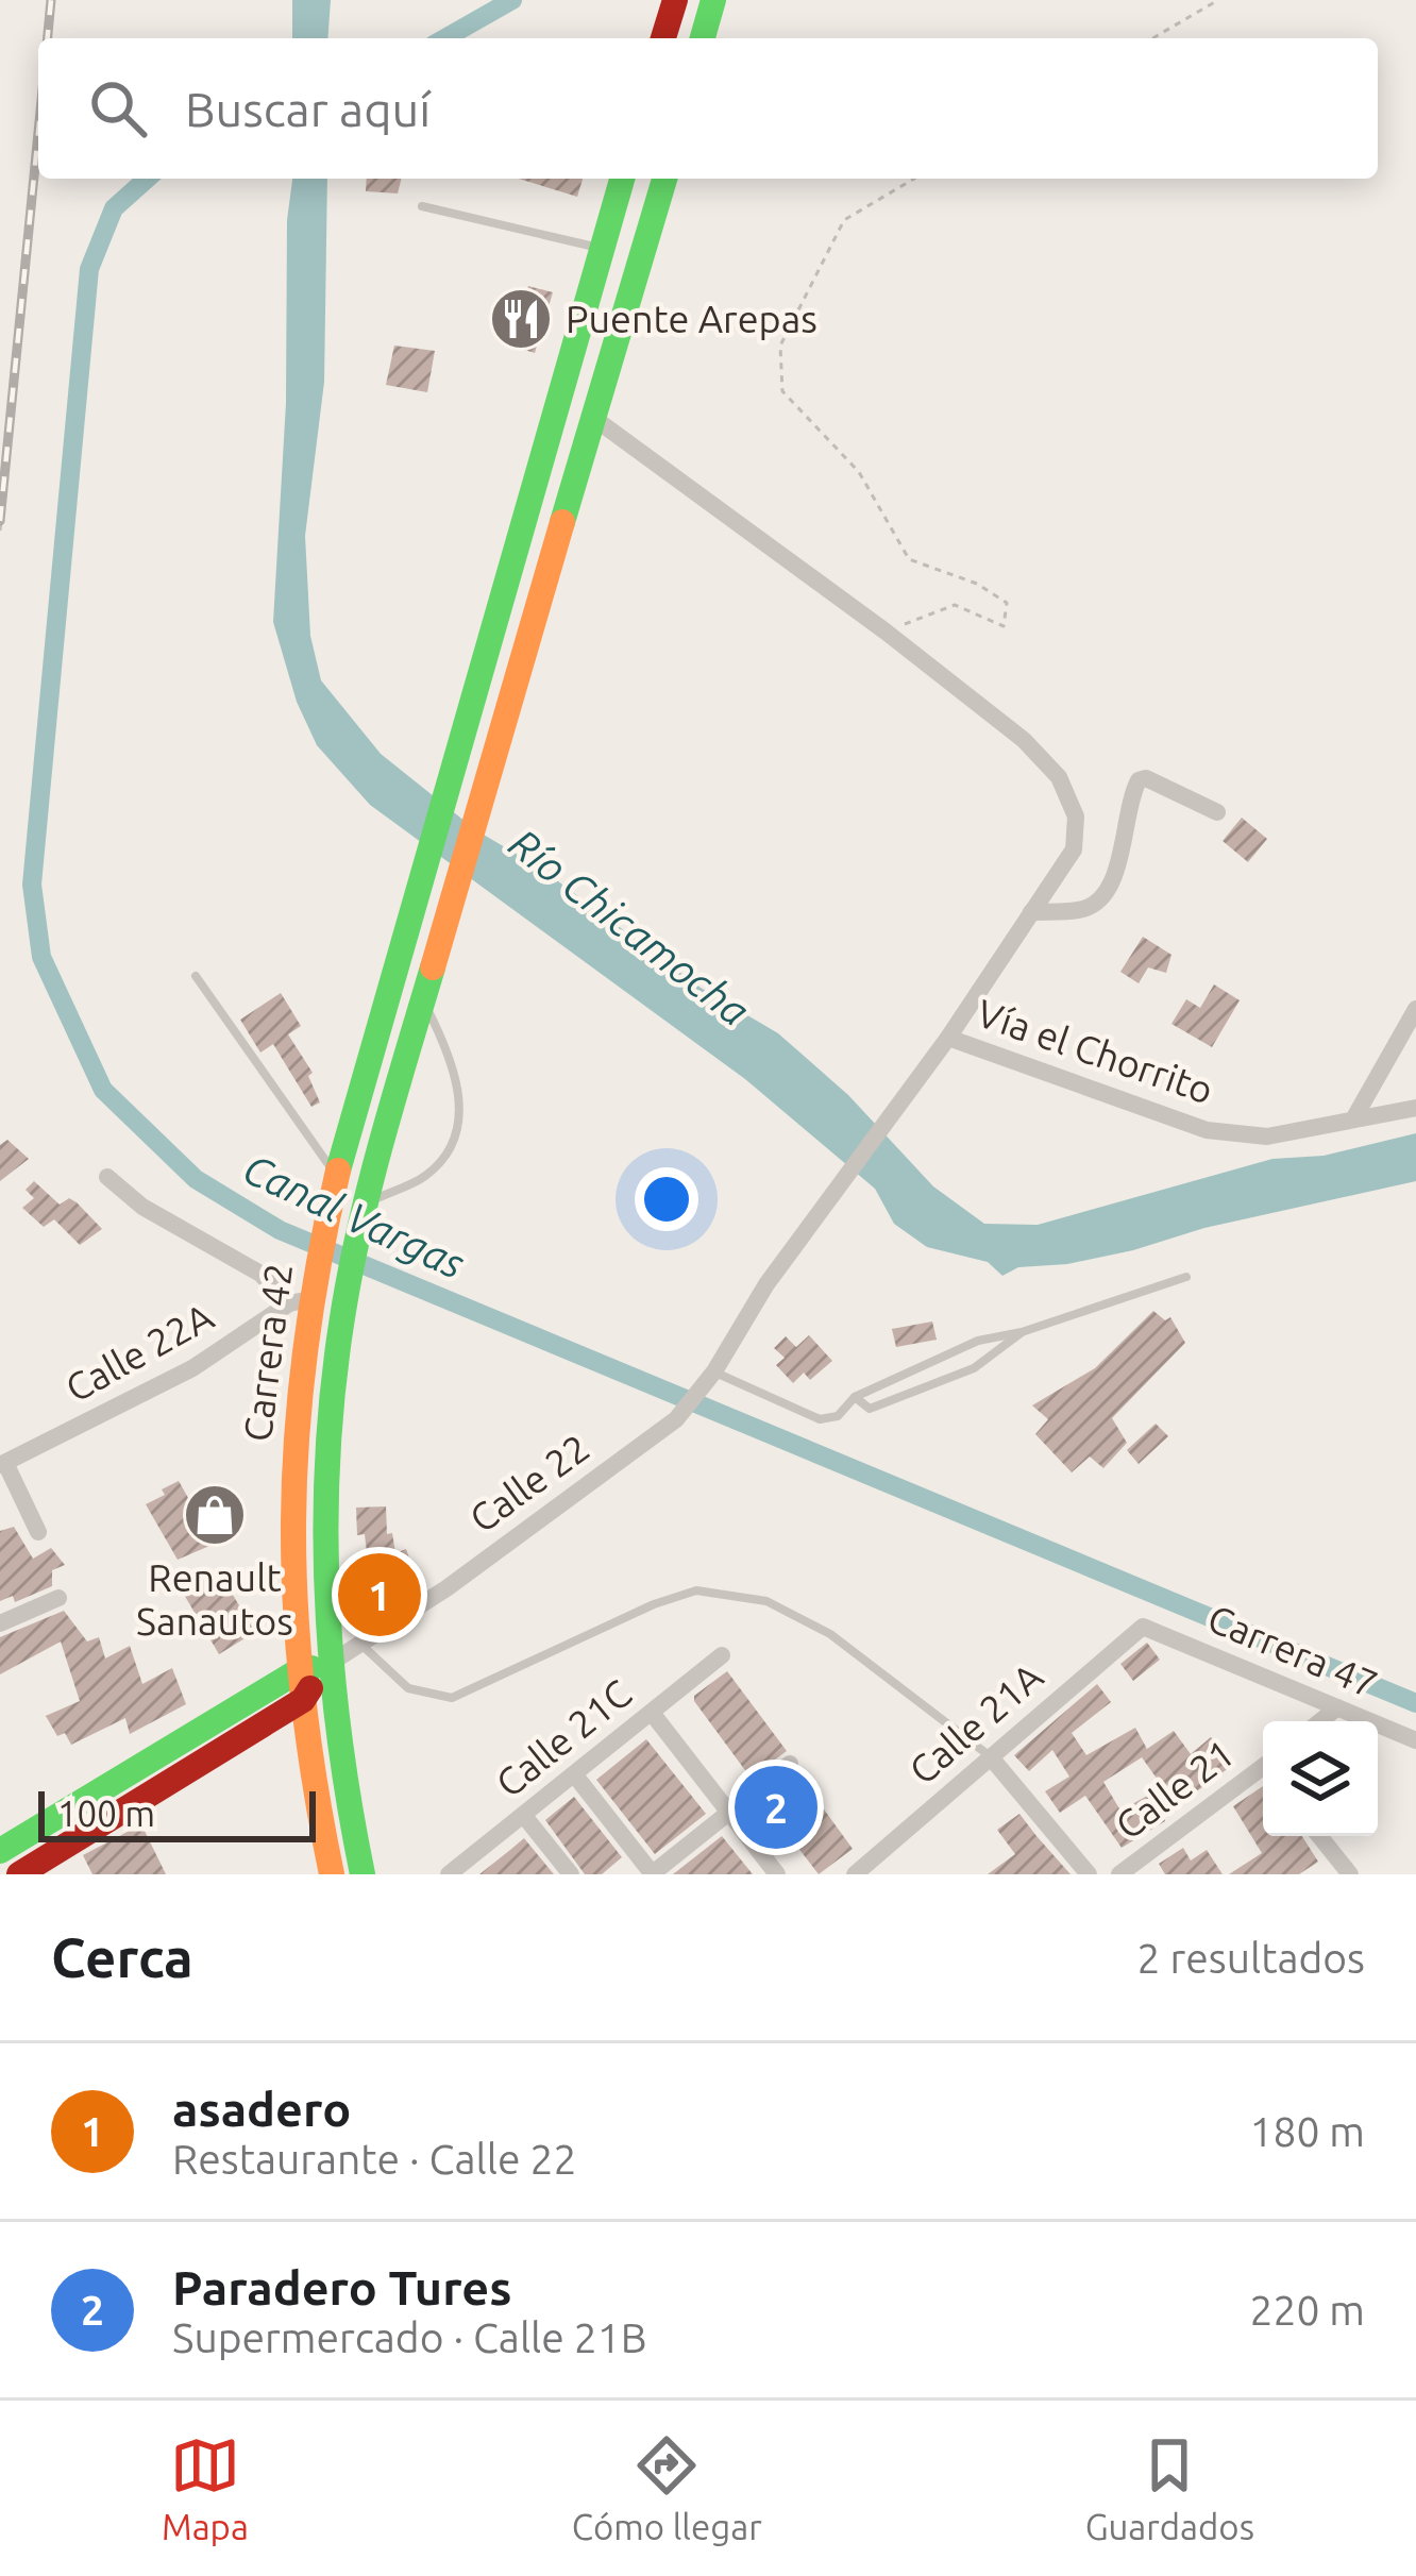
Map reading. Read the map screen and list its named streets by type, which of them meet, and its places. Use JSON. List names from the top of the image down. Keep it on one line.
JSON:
{"streets":{"main road":["Carrera 42"],"street":["Vía el Chorrito","Calle 22A","Calle 22","Carrera 47","Calle 21A","Calle 21C","Calle 21"]},"crossings":[["Vía el Chorrito","Calle 22"],["Calle 22A","Carrera 42"],["Carrera 42","Calle 22"],["Carrera 47","Calle 21A"]],"water":["Río Chicamocha","Canal Vargas"],"places":{"restaurant":["Puente Arepas"],"shop":["Renault Sanautos"]},"scale_bar":"100 m","page":{"search":"Buscar aquí","pins":["1","2"],"scale":"100 m","heading":["Cerca","2 resultados"],"list":[{"mark":"1","name":"asadero","note":"Restaurante · Calle 22","value":"180 m"},{"mark":"2","name":"Paradero Tures","note":"Supermercado · Calle 21B","value":"220 m"}],"nav":["Mapa","Cómo llegar","Guardados"]}}
